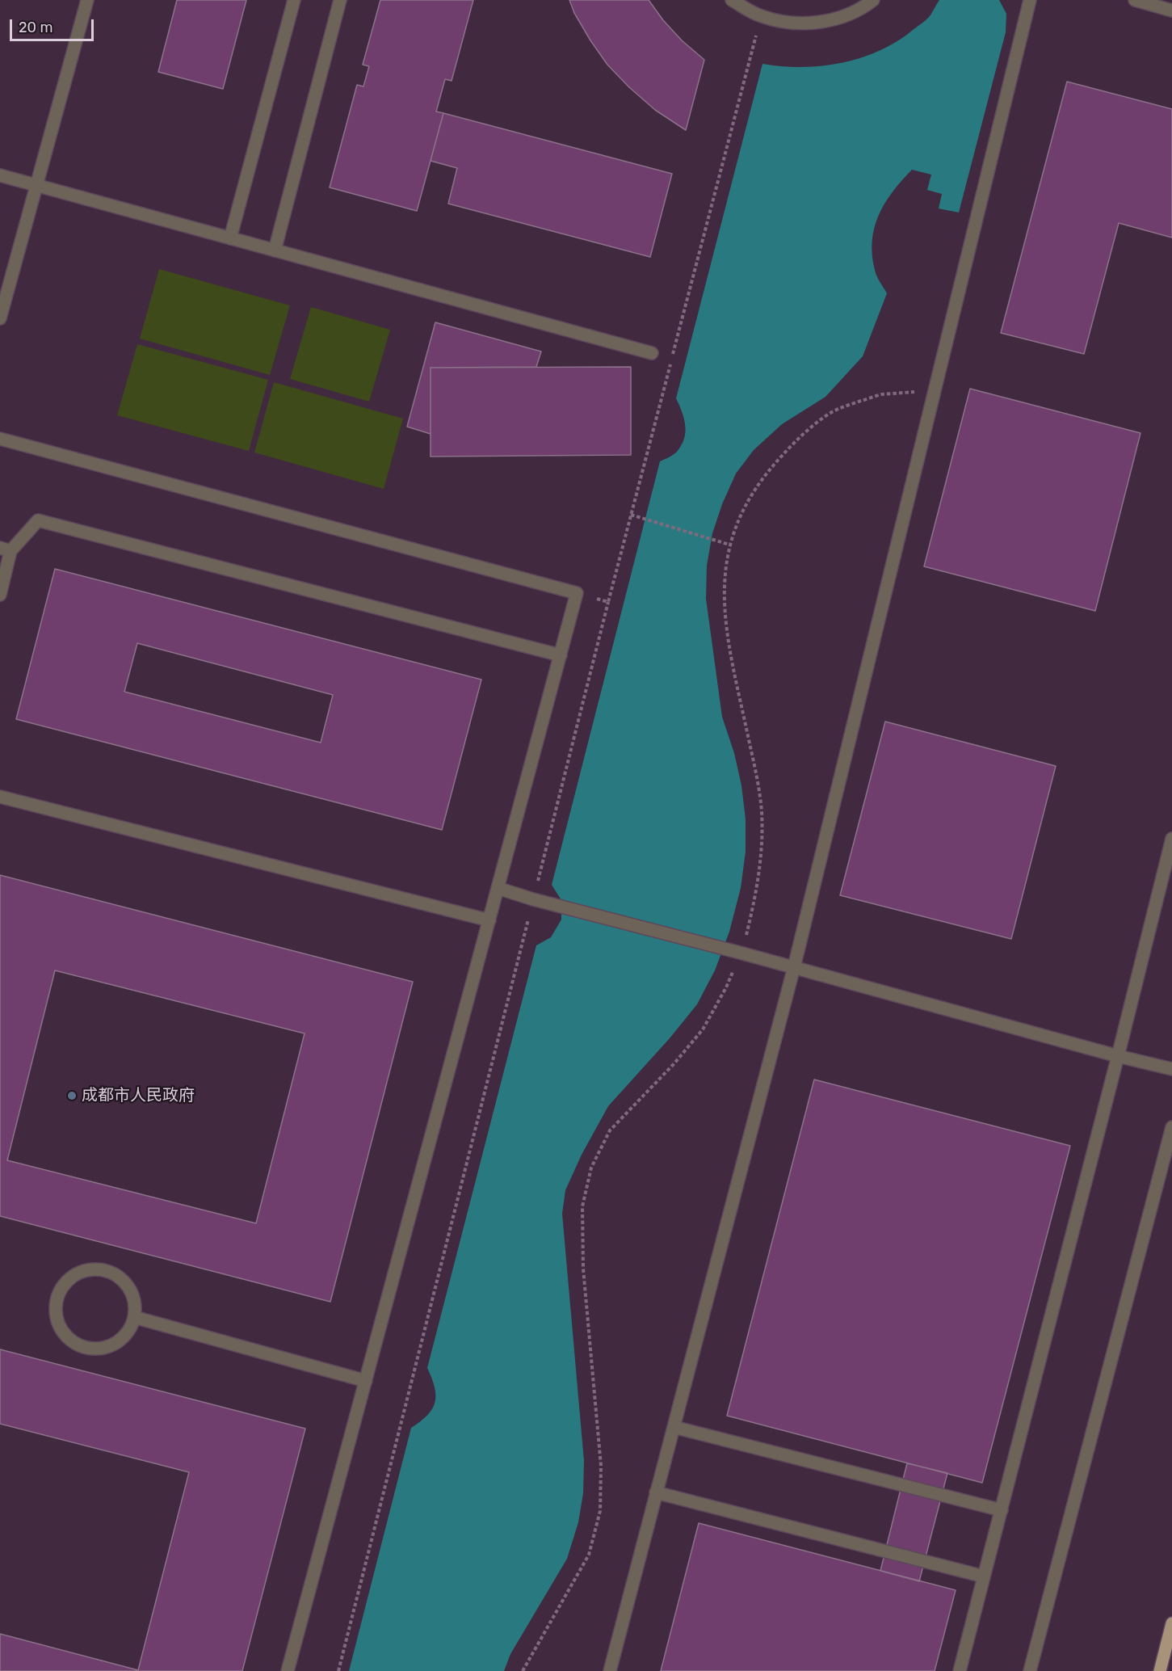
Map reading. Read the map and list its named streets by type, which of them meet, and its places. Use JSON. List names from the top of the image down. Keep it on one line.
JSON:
{"places":["成都市人民政府"],"scale_bar":"20 m"}
